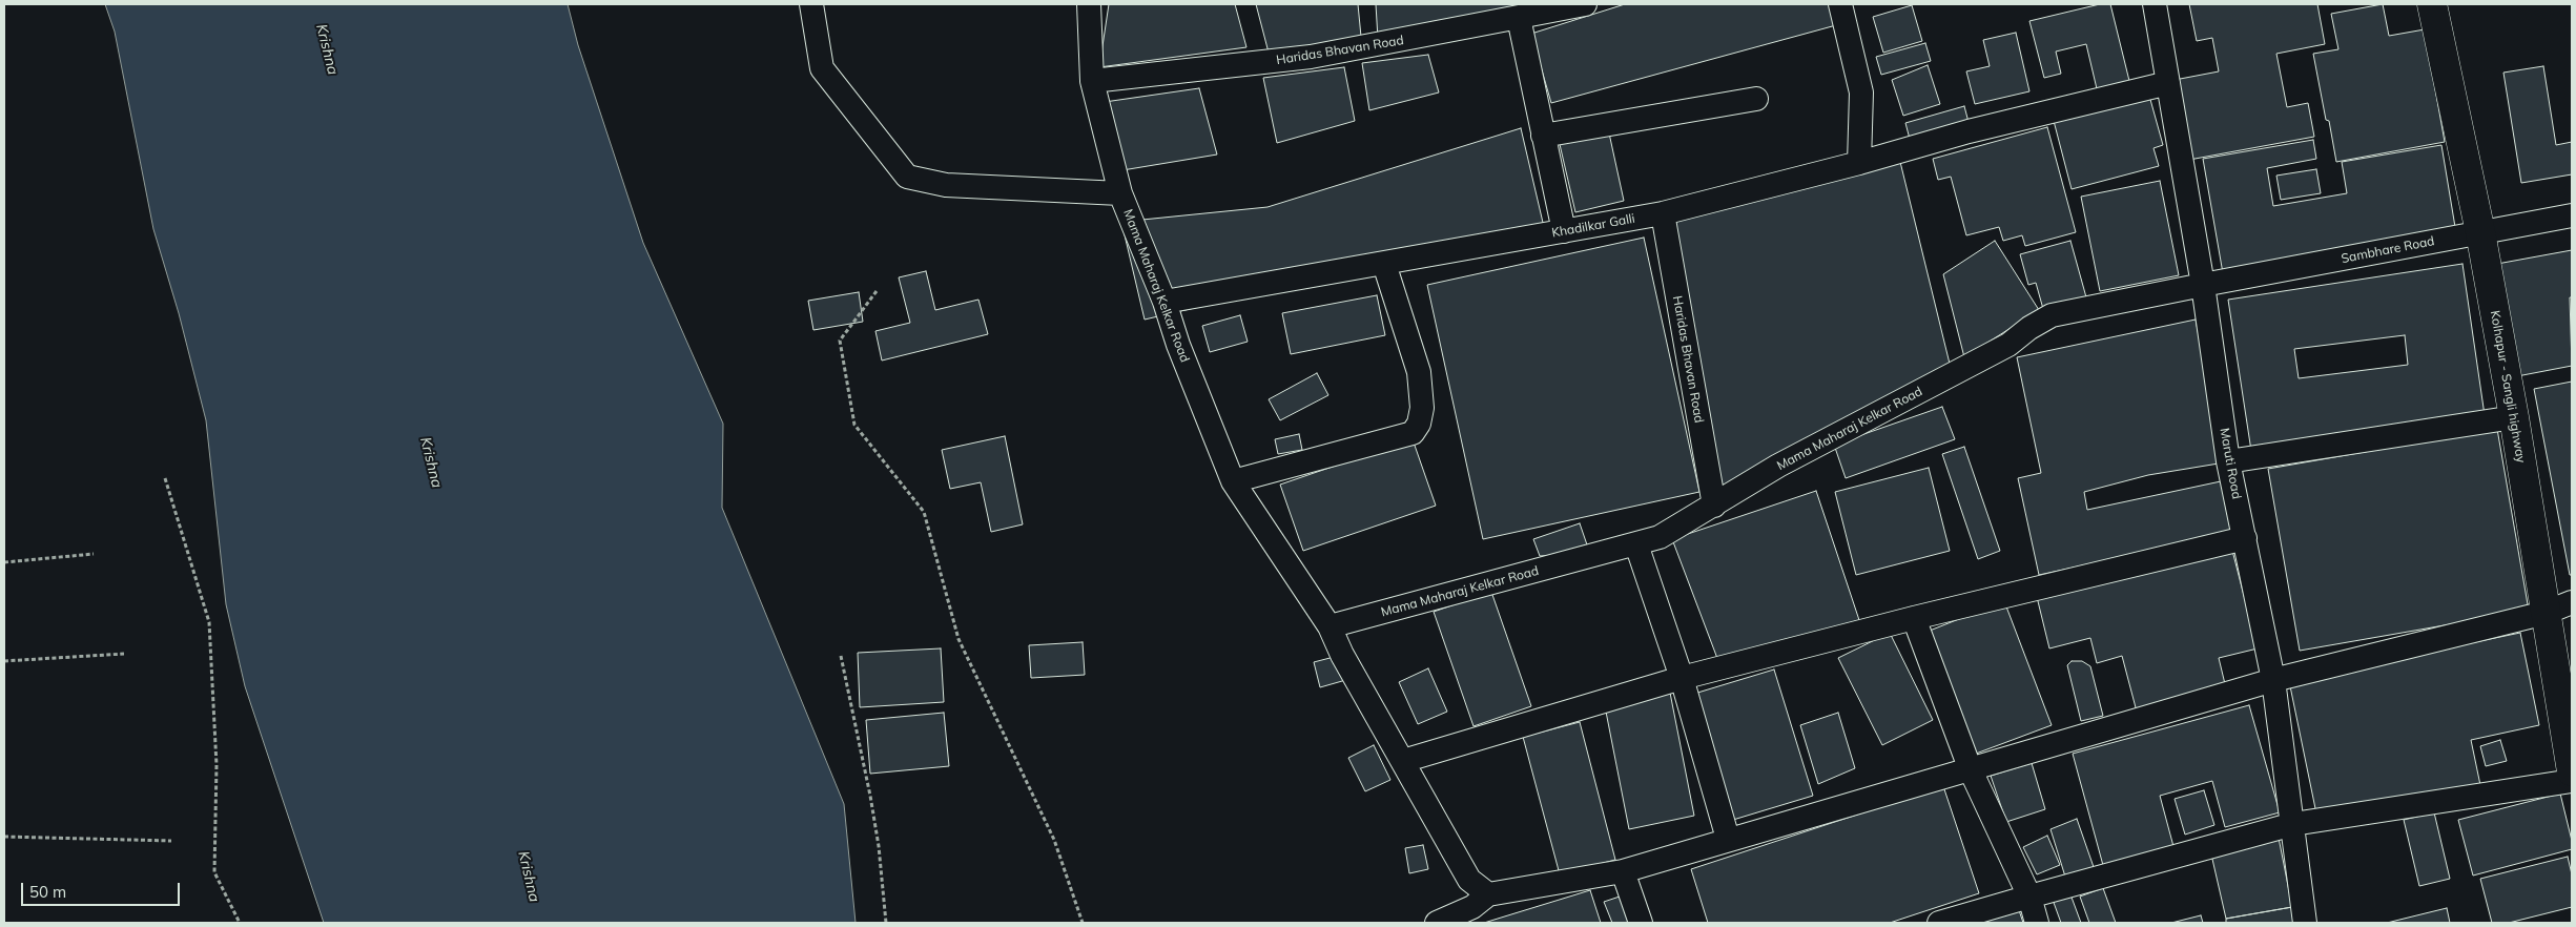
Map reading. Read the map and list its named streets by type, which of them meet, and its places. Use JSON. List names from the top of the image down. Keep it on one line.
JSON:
{"streets":{"main road":["Kolhapur - Sangli highway"],"street":["Haridas Bhavan Road","Khadilkar Galli","Sambhare Road","Mama Maharaj Kelkar Road","Maruti Road"]},"crossings":[["Haridas Bhavan Road","Khadilkar Galli"],["Haridas Bhavan Road","Mama Maharaj Kelkar Road"],["Khadilkar Galli","Mama Maharaj Kelkar Road"],["Khadilkar Galli","Maruti Road"],["Sambhare Road","Mama Maharaj Kelkar Road"],["Sambhare Road","Kolhapur - Sangli highway"],["Sambhare Road","Maruti Road"],["Mama Maharaj Kelkar Road","Maruti Road"]],"water":["Krishna"],"scale_bar":"50 m"}
